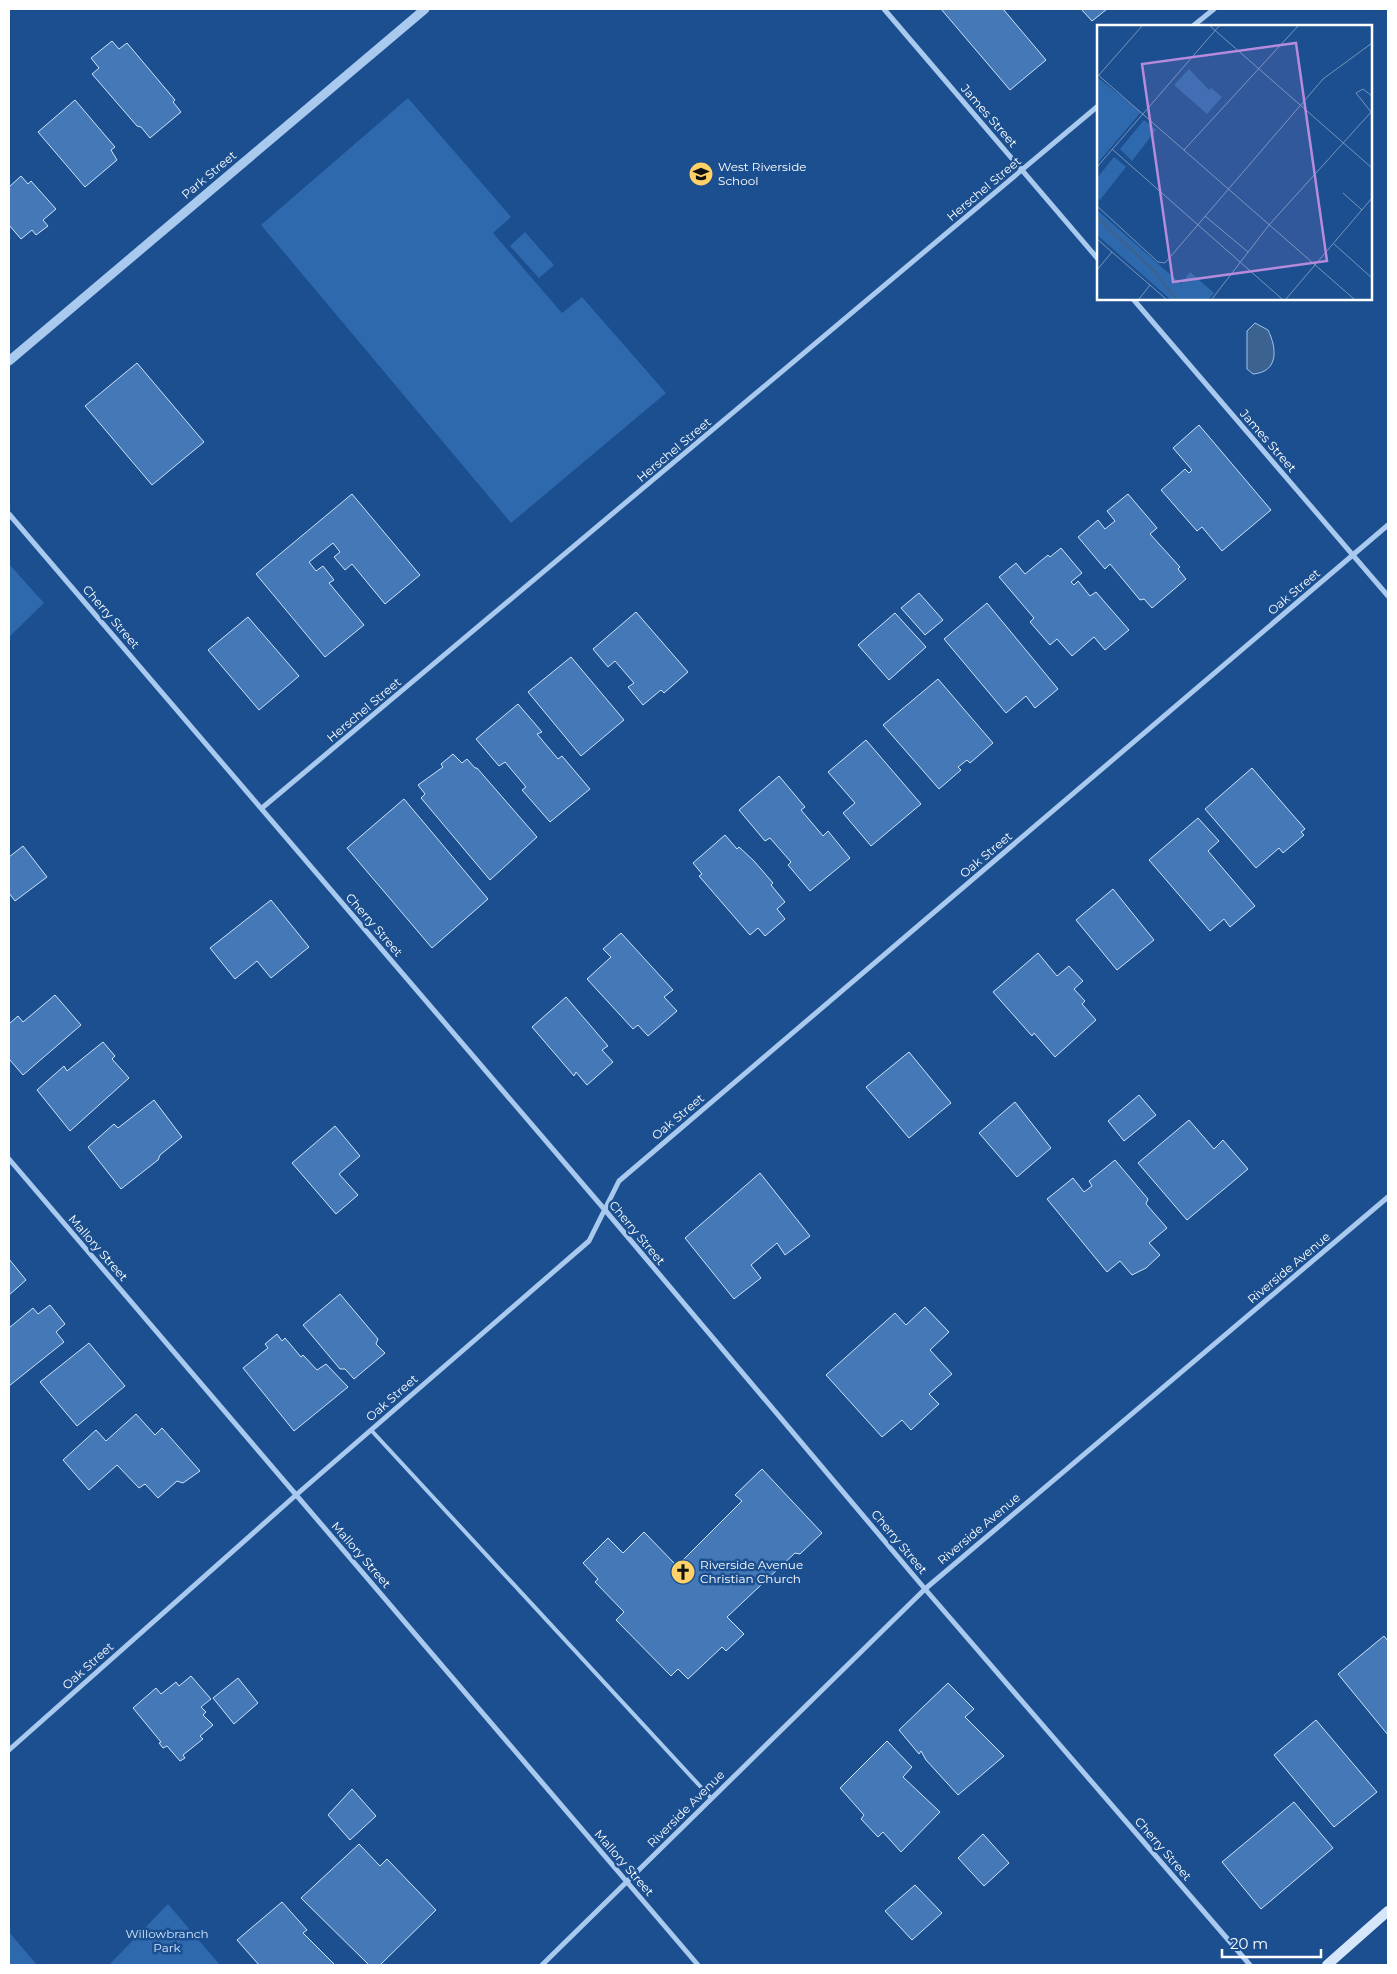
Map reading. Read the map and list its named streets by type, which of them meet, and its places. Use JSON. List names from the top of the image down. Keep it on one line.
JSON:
{"streets":{"street":["James Street","Park Street","Herschel Street","Oak Street","Cherry Street","Mallory Street","Riverside Avenue"]},"crossings":[["James Street","Herschel Street"],["James Street","Oak Street"],["Herschel Street","Cherry Street"],["Oak Street","Cherry Street"],["Oak Street","Mallory Street"],["Cherry Street","Riverside Avenue"],["Mallory Street","Riverside Avenue"]],"parks":["Willowbranch Park"],"places":{"school or university":["West Riverside School"],"church":["Riverside Avenue Christian Church"]},"scale_bar":"20 m"}
